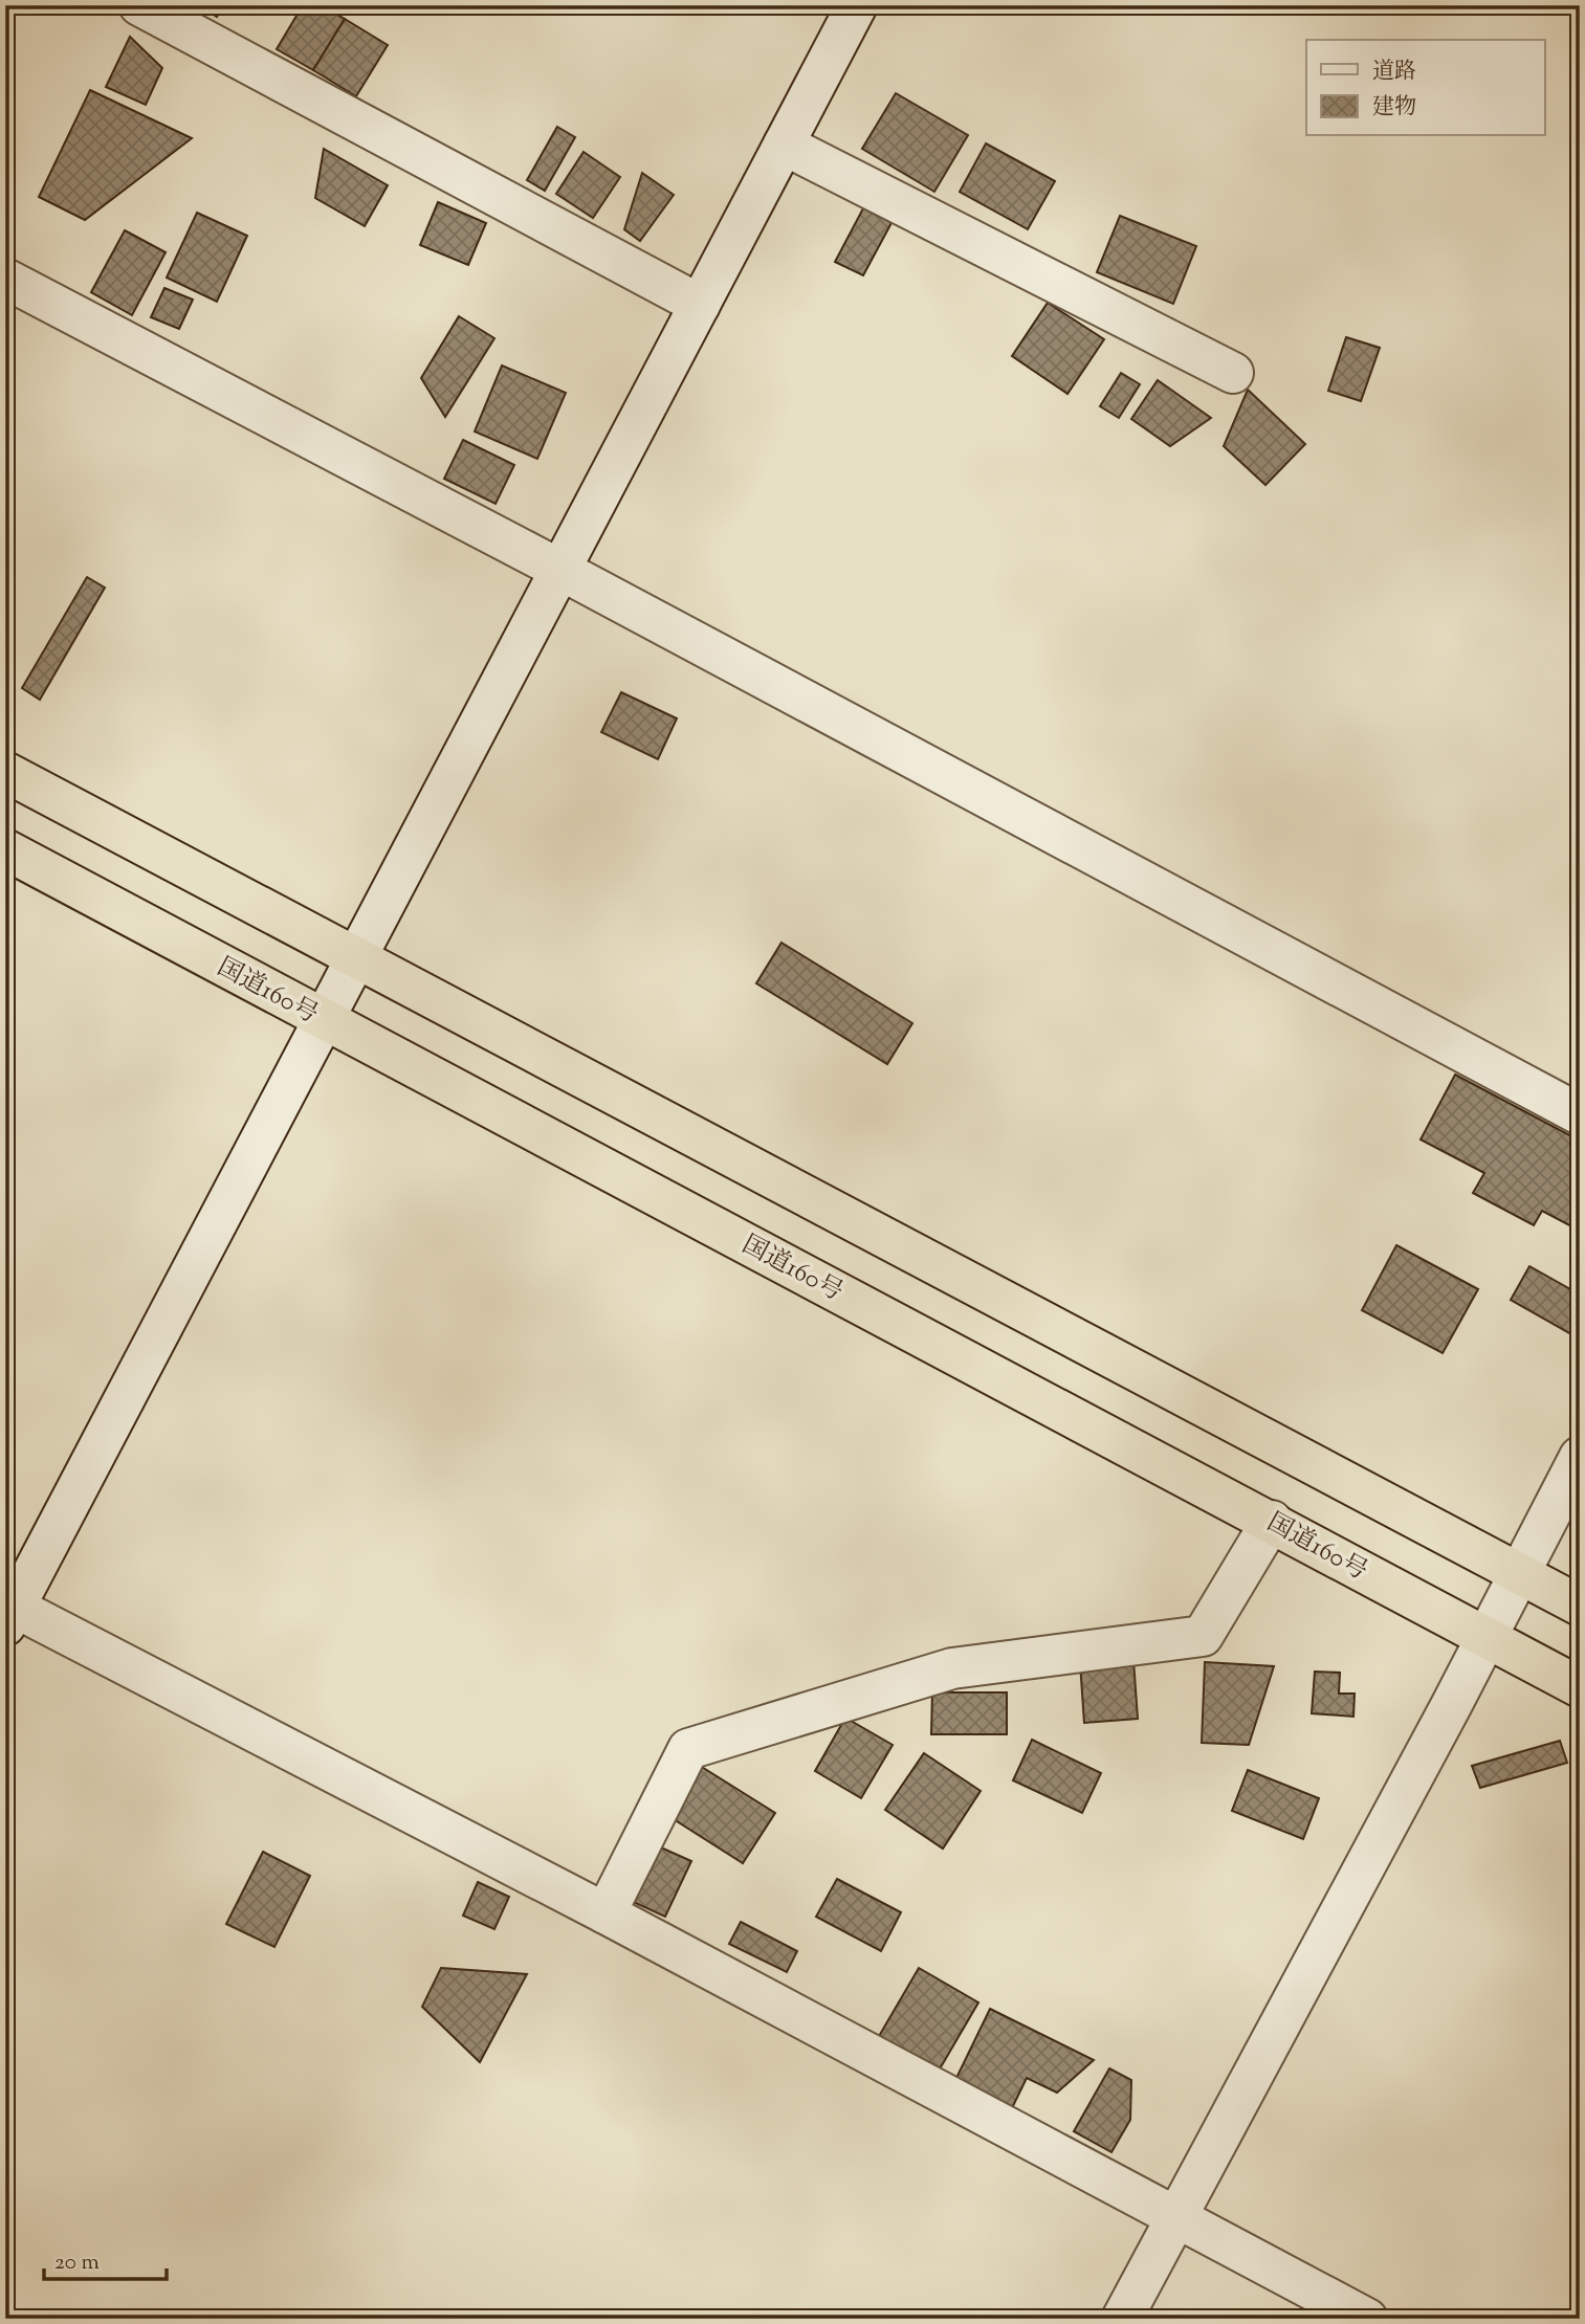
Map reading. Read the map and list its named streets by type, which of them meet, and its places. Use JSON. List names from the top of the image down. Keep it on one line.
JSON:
{"streets":{"highway":["国道160号"]},"legend":["道路","建物"],"scale_bar":"20 m"}
